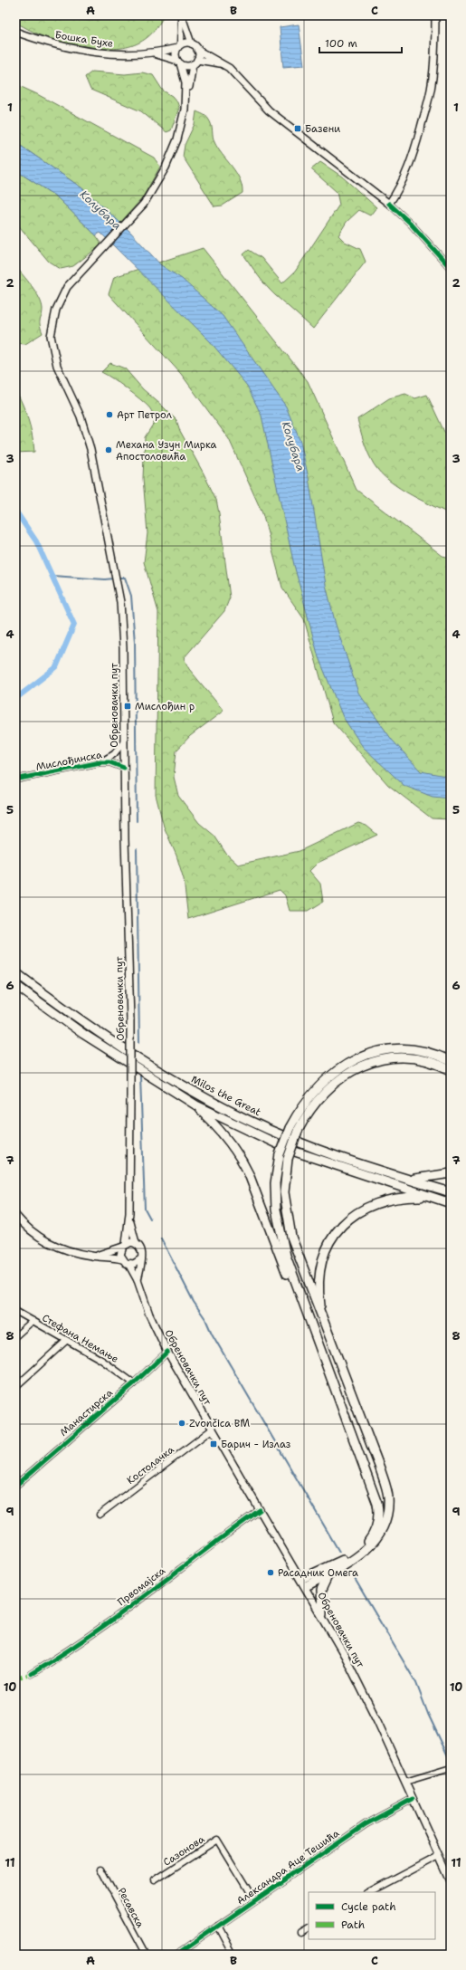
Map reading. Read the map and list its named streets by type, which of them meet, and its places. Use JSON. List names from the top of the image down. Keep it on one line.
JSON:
{"streets":{"highway":["Milos the Great"],"main road":["Бошка Бухе","Обреновачки пут"],"street":["Мислођинска","Стефана Немање","Манастирска","Костолачка","Првомајска","Сазонова","Александра Аце Тешића","Ресавска"]},"crossings":[["Обреновачки пут","Мислођинска"],["Обреновачки пут","Манастирска"],["Обреновачки пут","Костолачка"],["Обреновачки пут","Првомајска"],["Обреновачки пут","Александра Аце Тешића"],["Стефана Немање","Манастирска"],["Сазонова","Александра Аце Тешића"]],"water":["Колубара"],"places":{"transit":["Базени","Мислођин р","Барич - Излаз"],"other":["Арт Петрол","Механа Узун Мирка Апостоловића","Zvončica BM","Расадник Омега"]},"legend":["Cycle path","Path"],"scale_bar":"100 m","grid":{"columns":["A","B","C"],"rows":["1","2","3","4","5","6","7","8","9","10","11"]}}
